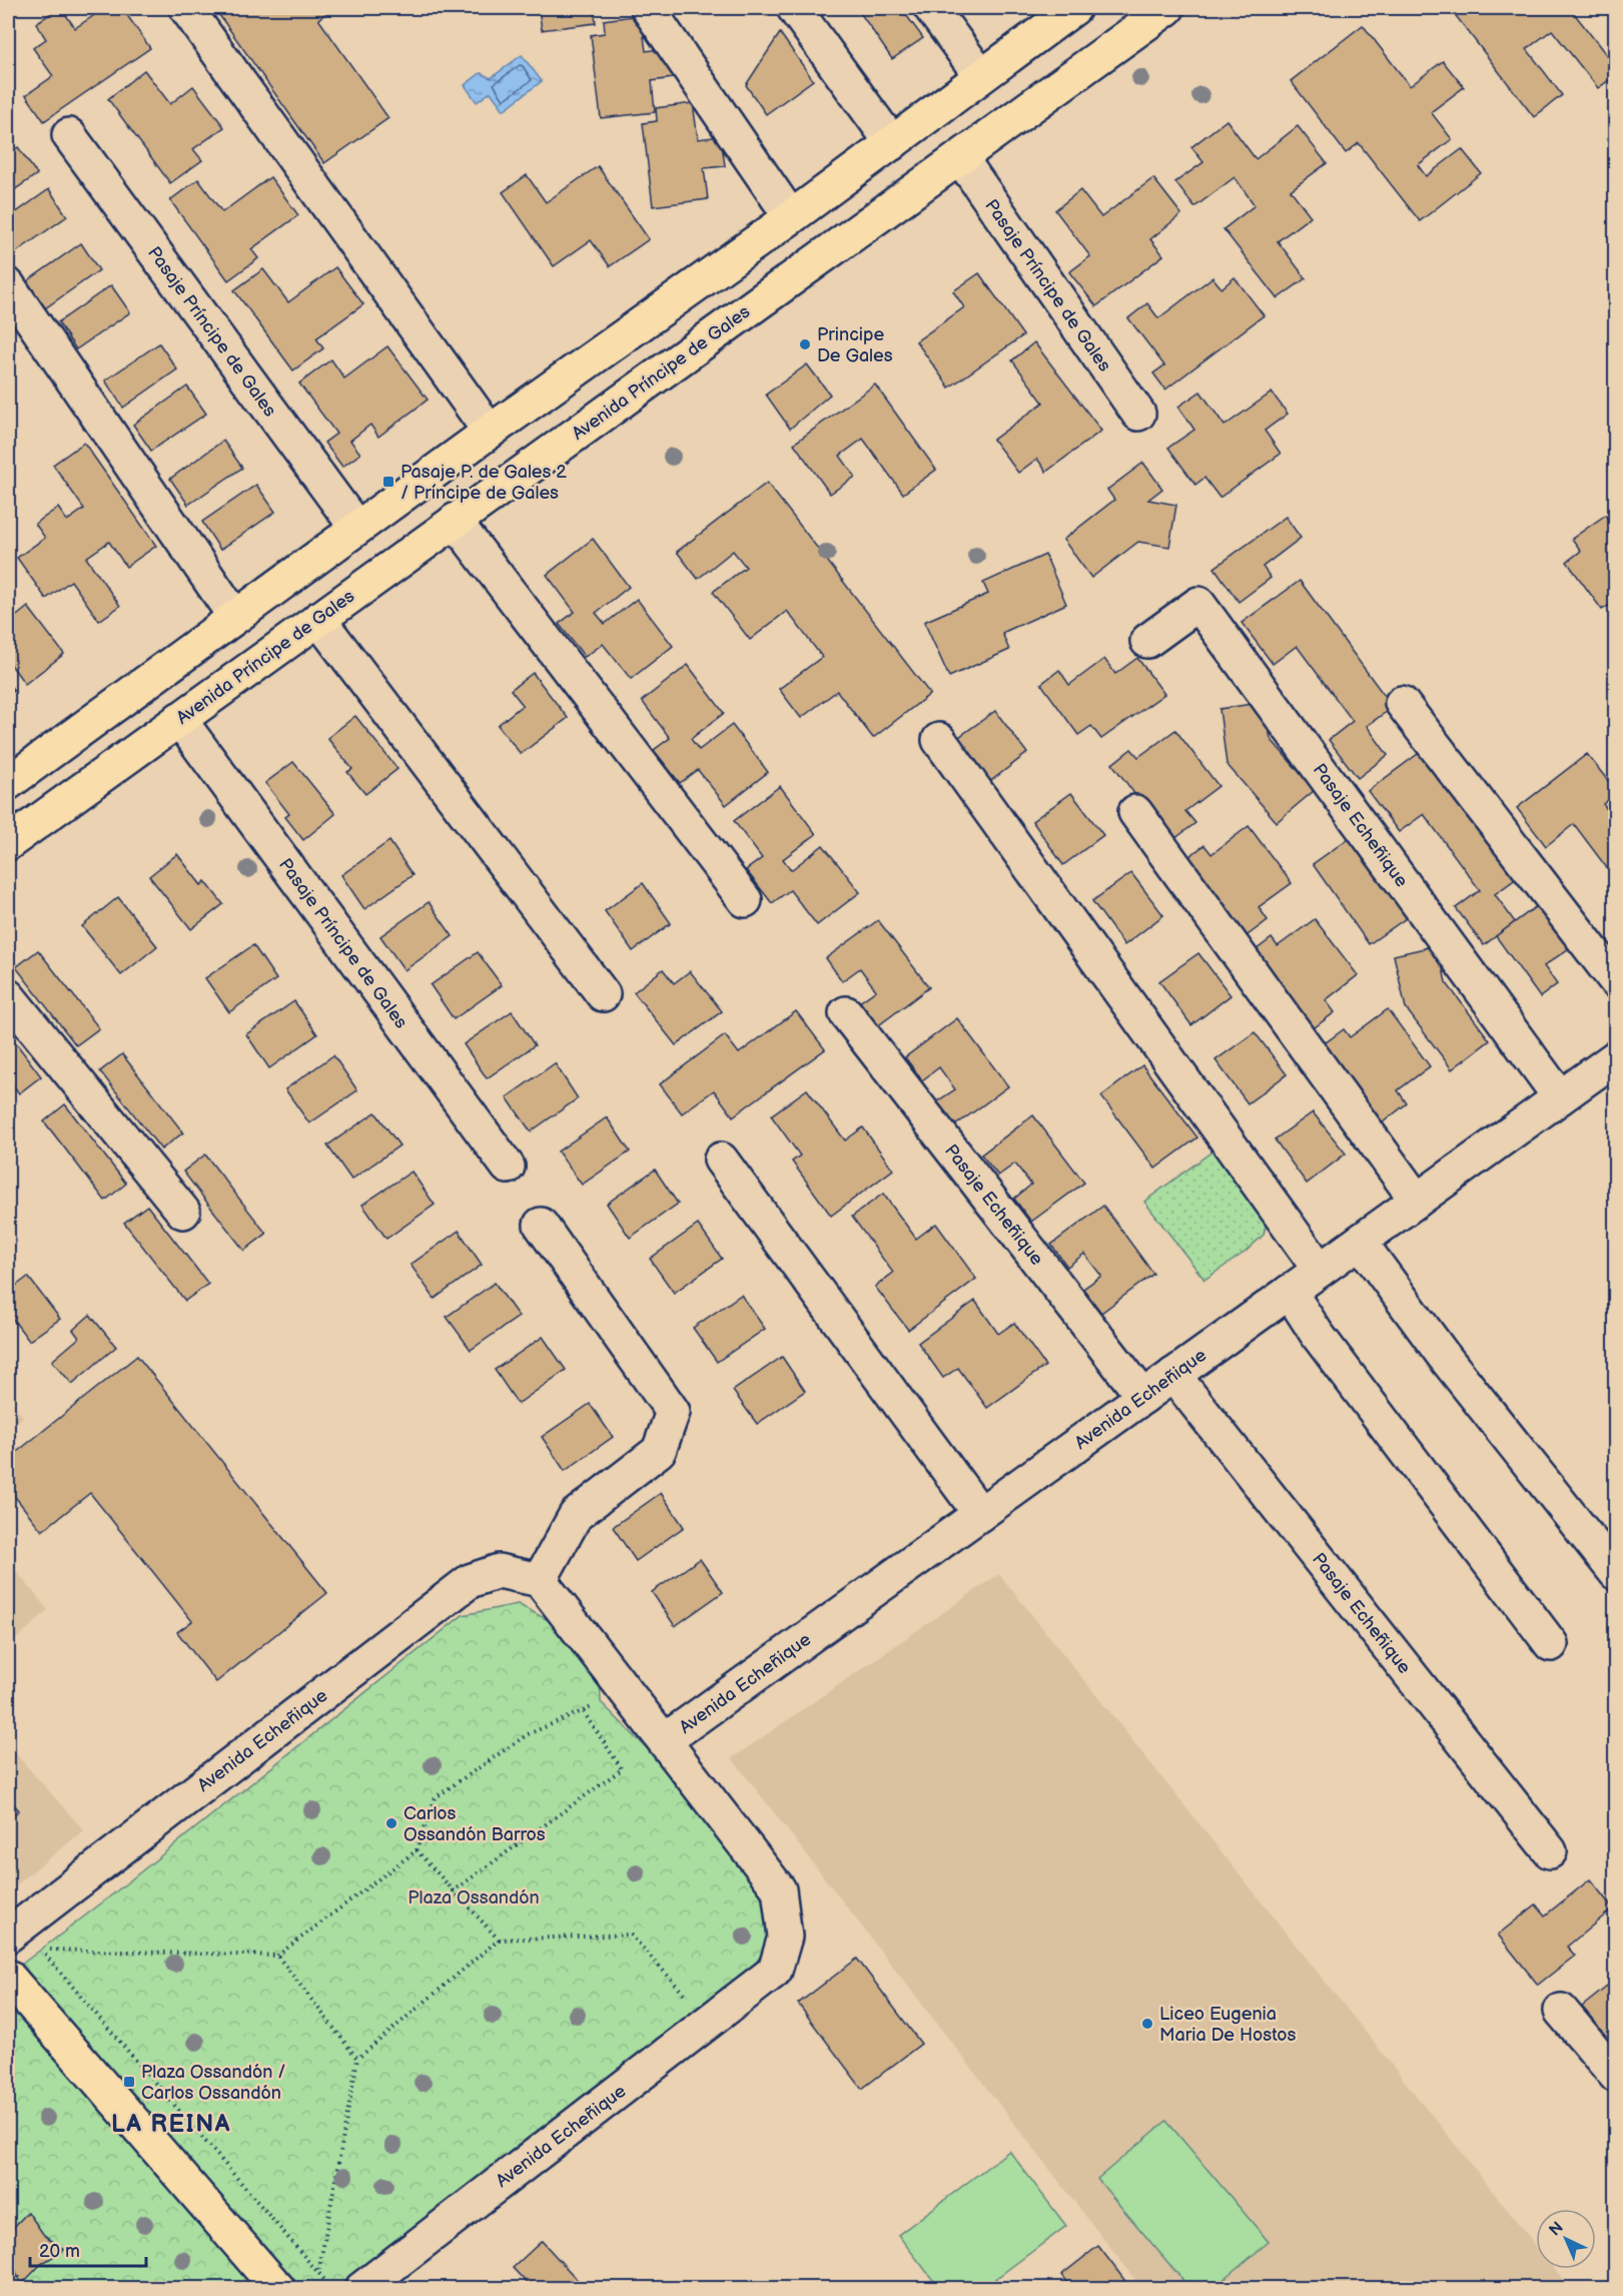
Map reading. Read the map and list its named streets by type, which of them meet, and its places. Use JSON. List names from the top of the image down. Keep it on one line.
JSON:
{"streets":{"main road":["Avenida Príncipe de Gales"],"street":["Pasaje Príncipe de Gales","Pasaje Echeñique","Avenida Echeñique"]},"crossings":[["Pasaje Príncipe de Gales","Avenida Príncipe de Gales"],["Pasaje Echeñique","Avenida Echeñique"]],"districts":["LA REINA"],"parks":["Plaza Ossandón"],"places":{"other":["Principe De Gales","Carlos Ossandón Barros","Liceo Eugenia Maria De Hostos"],"transit":["Pasaje P. de Gales 2 / Príncipe de Gales","Plaza Ossandón / Carlos Ossandón"]},"scale_bar":"20 m","north":"top left"}
